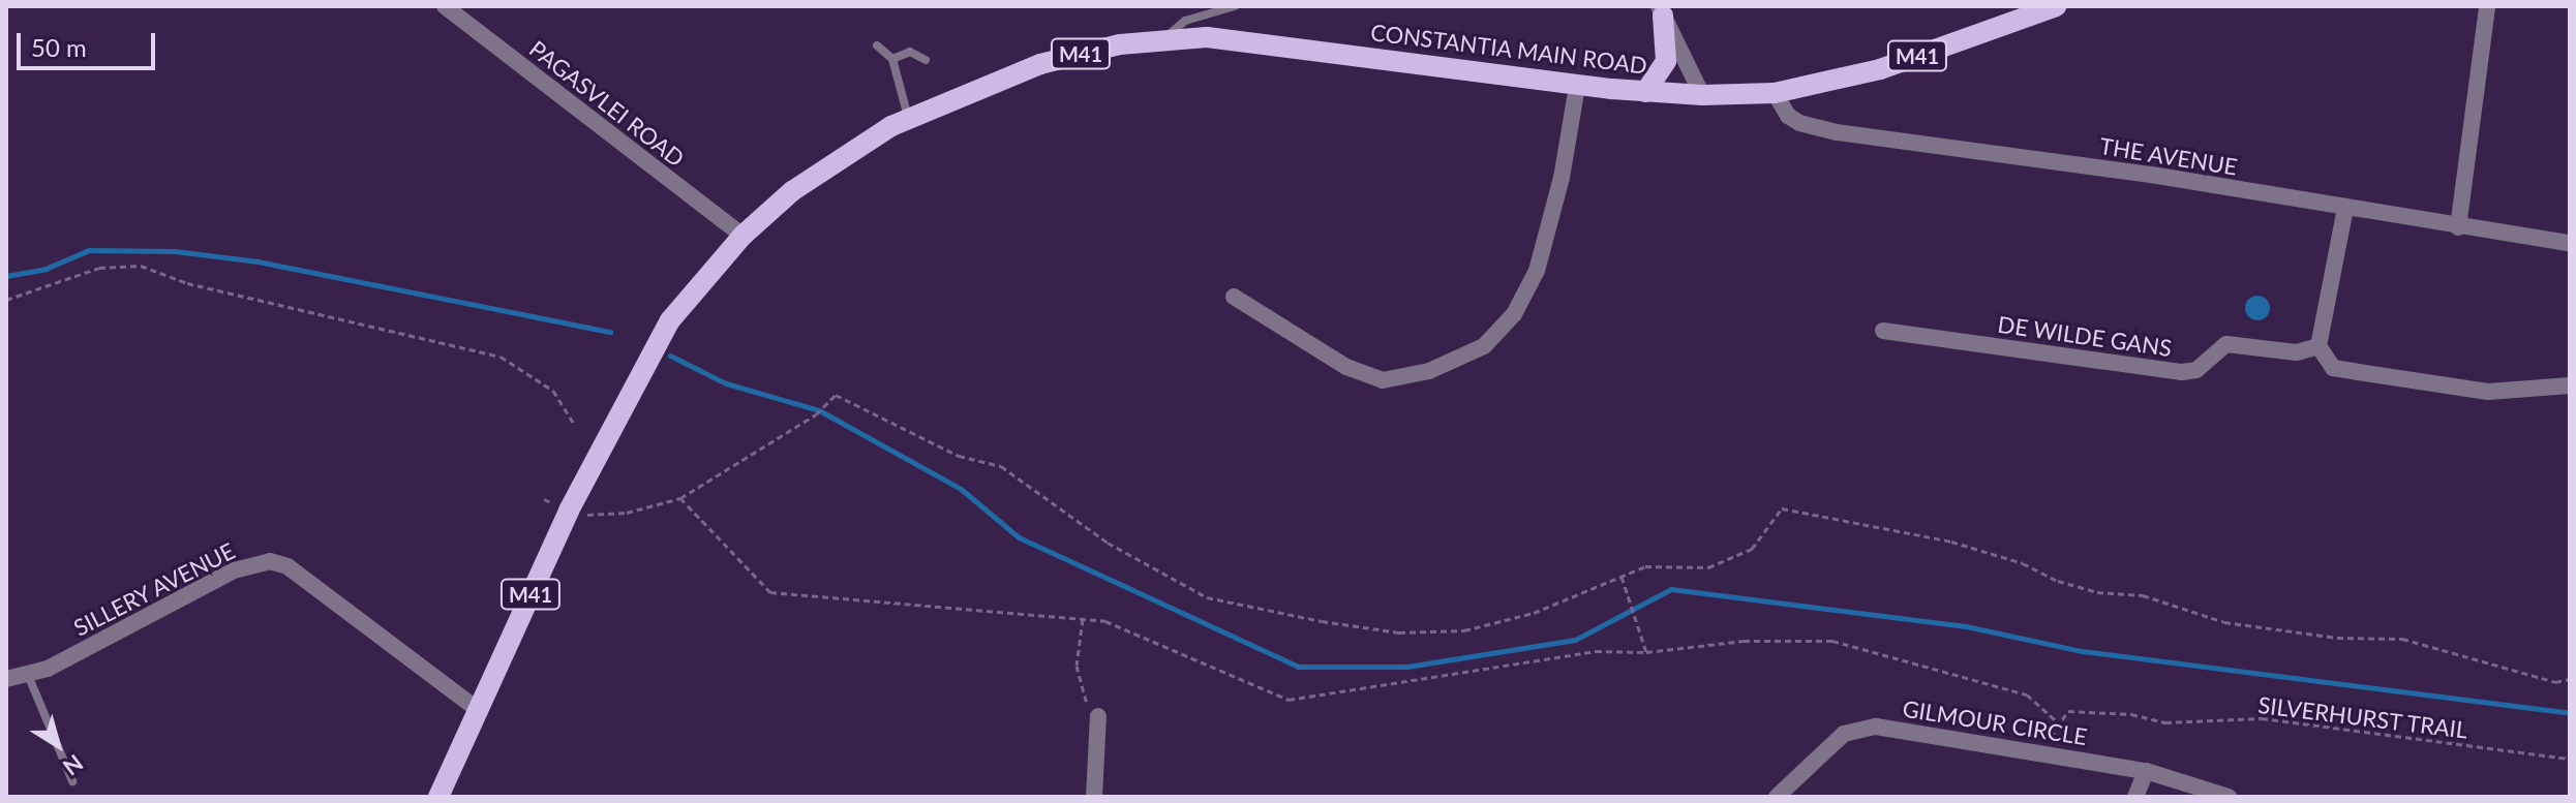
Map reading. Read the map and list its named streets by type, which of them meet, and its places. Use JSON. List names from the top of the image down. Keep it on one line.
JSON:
{"streets":{"main road":["CONSTANTIA MAIN ROAD","M41"],"street":["PAGASVLEI ROAD","THE AVENUE","DE WILDE GANS","SILLERY AVENUE","GILMOUR CIRCLE"],"path":["SILVERHURST TRAIL"]},"crossings":[["CONSTANTIA MAIN ROAD","PAGASVLEI ROAD"],["CONSTANTIA MAIN ROAD","THE AVENUE"],["CONSTANTIA MAIN ROAD","SILLERY AVENUE"]],"scale_bar":"50 m","north":"bottom right"}
